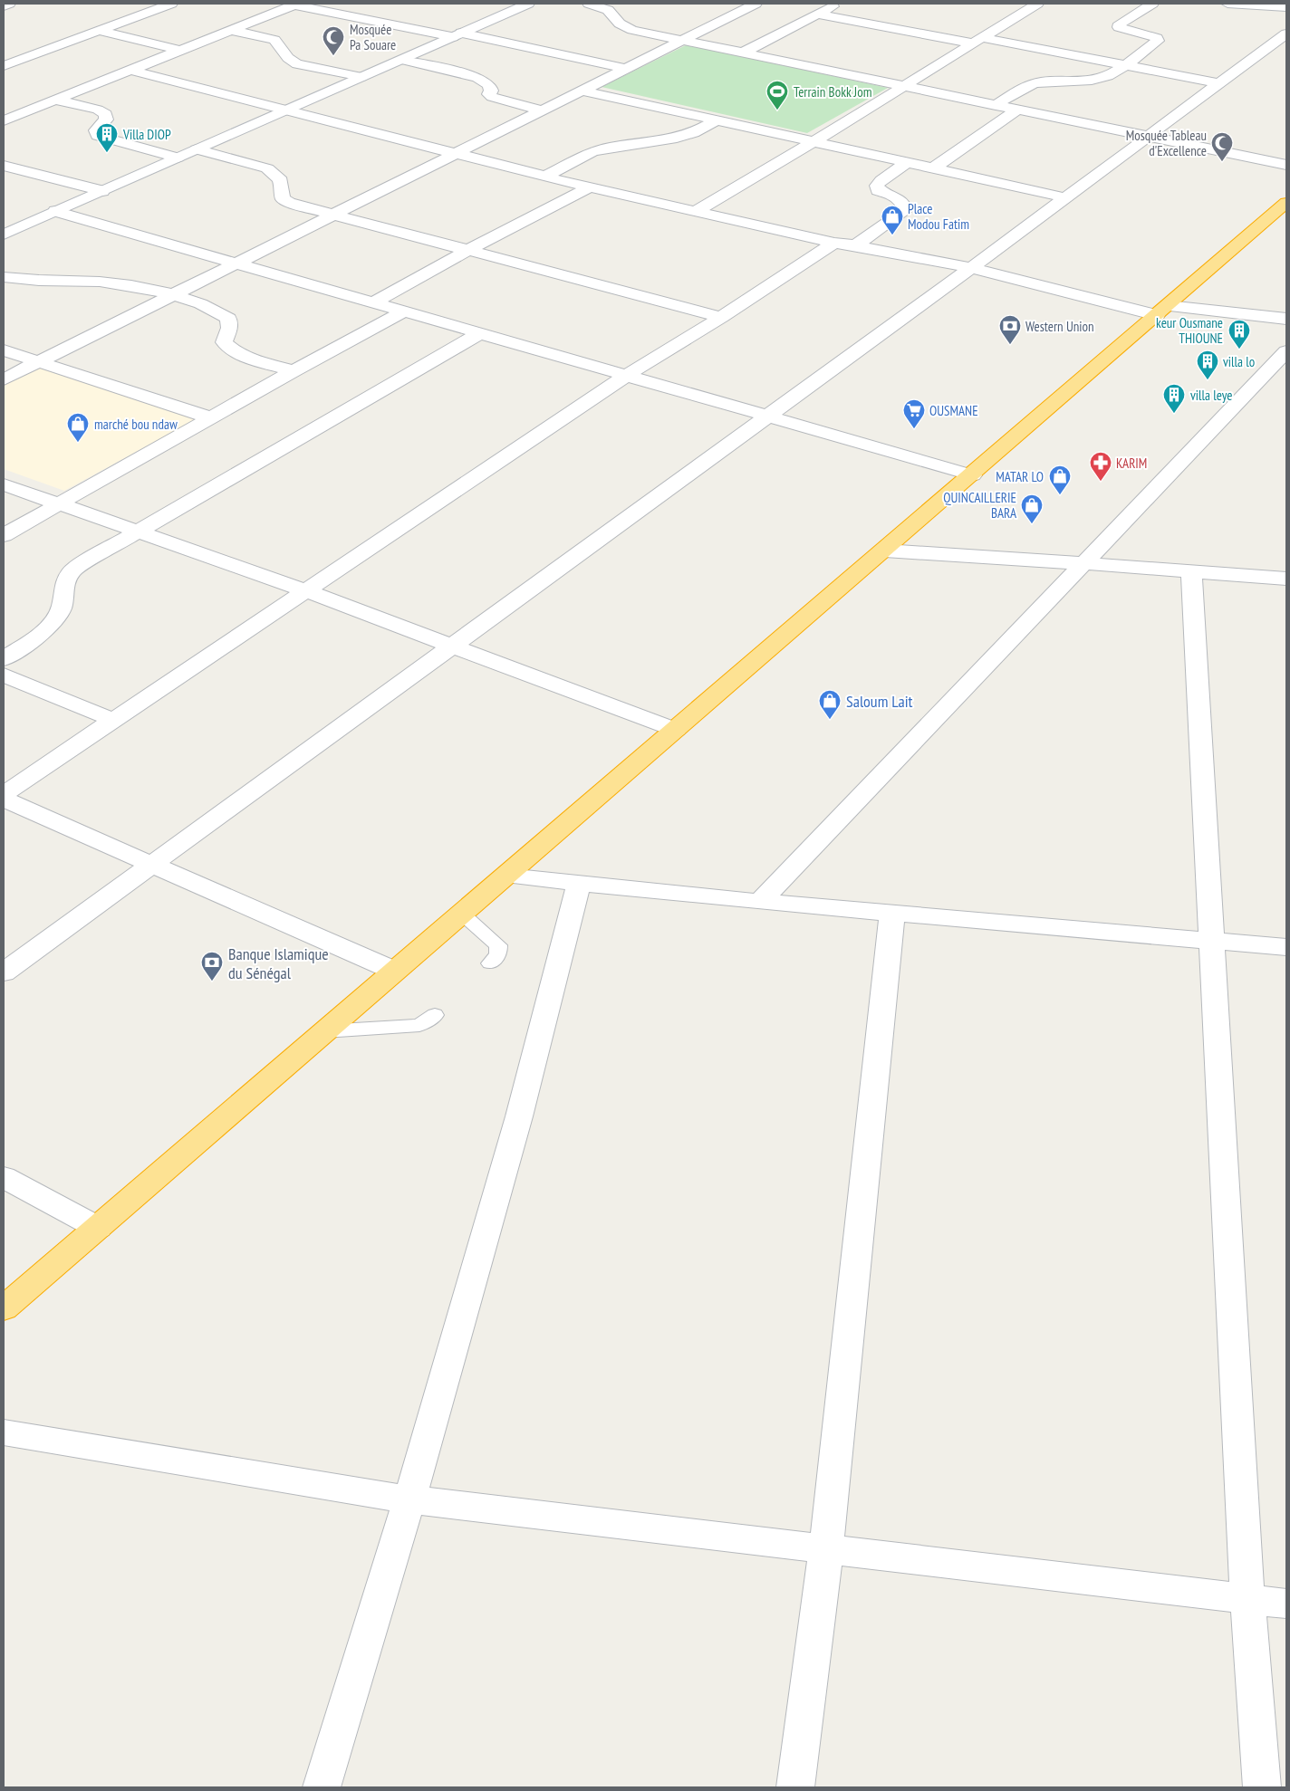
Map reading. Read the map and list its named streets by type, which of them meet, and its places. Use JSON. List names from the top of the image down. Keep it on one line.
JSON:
{"places":{"mosque":["Mosquée Pa Souare","Mosquée Tableau d'Excellence"],"sports":["Terrain Bokk Jom"],"building":["Villa DIOP","keur Ousmane THIOUNE","villa lo","villa leye"],"shop":["Place Modou Fatim","marché bou ndaw","MATAR LO","QUINCAILLERIE BARA","Saloum Lait"],"bank":["Western Union","Banque Islamique du Sénégal"],"supermarket":["OUSMANE"],"pharmacy":["KARIM"]}}
